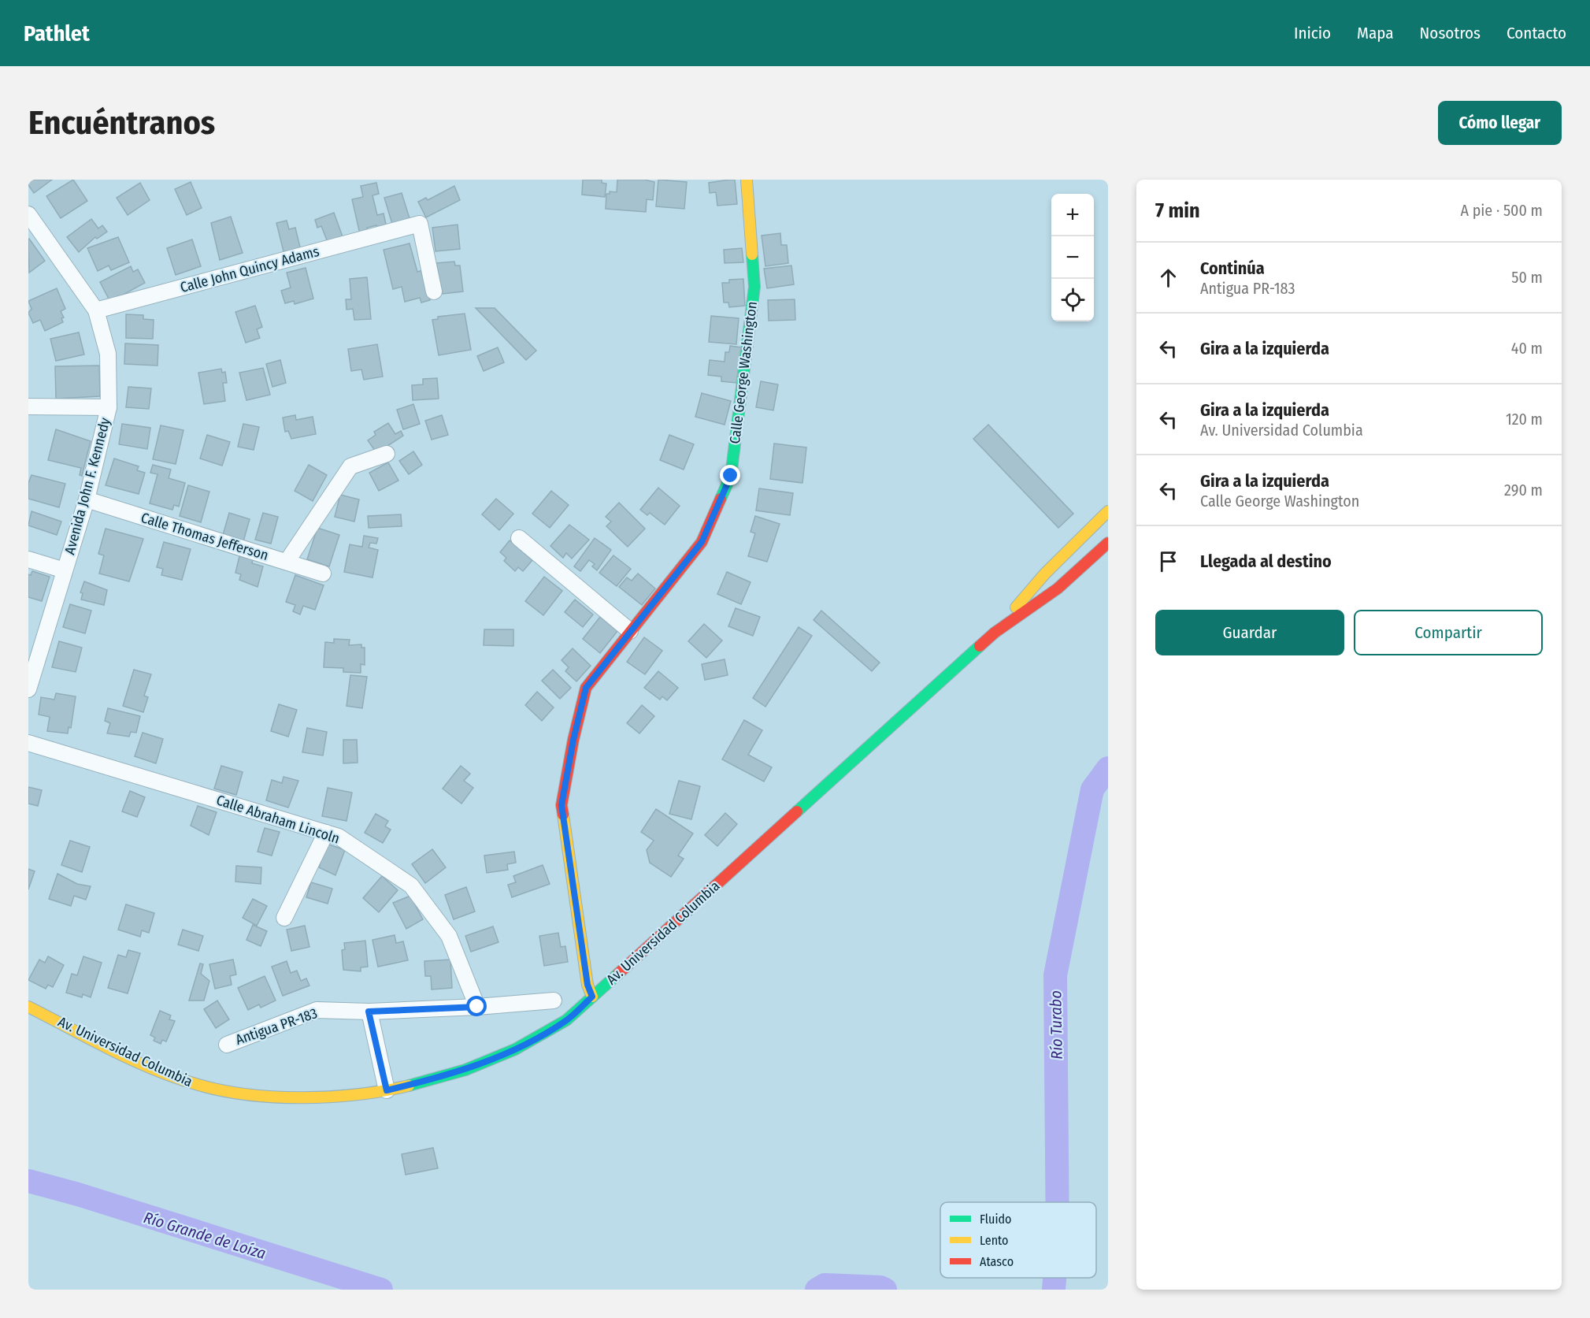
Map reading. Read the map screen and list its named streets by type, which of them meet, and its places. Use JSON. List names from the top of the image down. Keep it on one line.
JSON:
{"streets":{"main road":["Calle George Washington","Av. Universidad Columbia"],"street":["Calle John Quincy Adams","Avenida John F. Kennedy","Calle Thomas Jefferson","Calle Abraham Lincoln","Antigua PR-183"]},"crossings":[["Calle John Quincy Adams","Avenida John F. Kennedy"],["Calle George Washington","Av. Universidad Columbia"],["Avenida John F. Kennedy","Calle Thomas Jefferson"],["Calle Abraham Lincoln","Antigua PR-183"]],"water":["Río Turabo","Río Grande de Loíza"],"legend":["Fluido","Lento","Atasco"],"page":{"header":"Pathlet","nav":["Inicio","Mapa","Nosotros","Contacto"],"buttons":["Cómo llegar",["Guardar","Compartir"]],"title":"Encuéntranos","heading":["7 min","A pie · 500 m"],"map_buttons":["+","−"],"list":[["Continúa","Antigua PR-183","50 m"],["Gira a la izquierda","40 m"],["Gira a la izquierda","Av. Universidad Columbia","120 m"],["Gira a la izquierda","Calle George Washington","290 m"],"Llegada al destino"]}}
